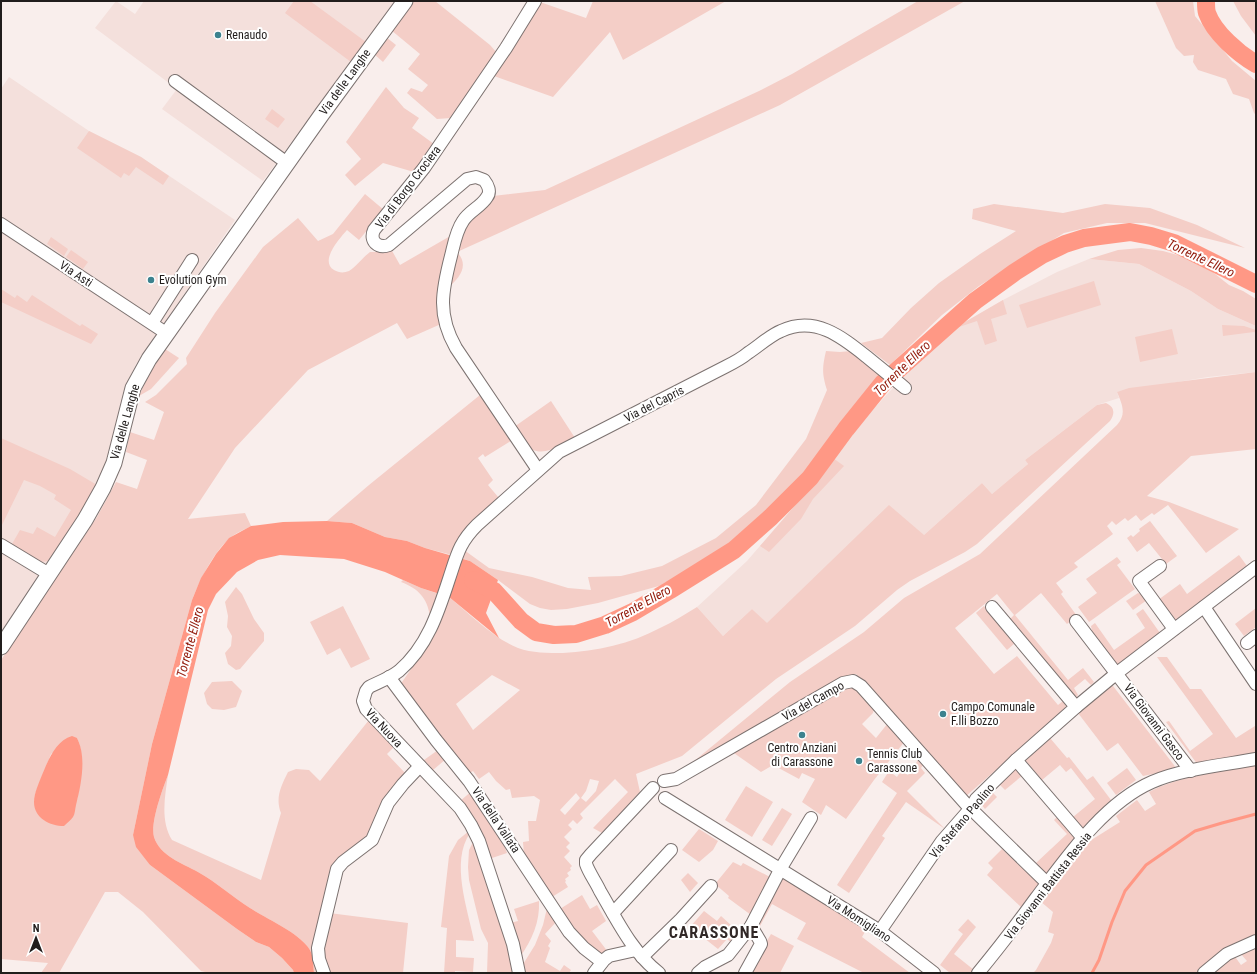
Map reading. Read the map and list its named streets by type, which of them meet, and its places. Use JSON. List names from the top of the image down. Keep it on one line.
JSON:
{"streets":{"main road":["Via delle Langhe"],"street":["Via di Borgo Crociera","Via Asti","Via del Capris","Via del Campo","Via Giovanni Gasco","Via Nuova","Via della Vallata","Via Stefano Paolino","Via Giovanni Battista Ressia","Via Momigliano"]},"crossings":[["Via delle Langhe","Via Asti"],["Via di Borgo Crociera","Via del Capris"],["Via di Borgo Crociera","Via Nuova"],["Via del Capris","Via Nuova"],["Via del Campo","Via Stefano Paolino"],["Via del Campo","Via Giovanni Battista Ressia"],["Via del Campo","Via Momigliano"],["Via Giovanni Gasco","Via Stefano Paolino"],["Via Giovanni Gasco","Via Giovanni Battista Ressia"],["Via Nuova","Via della Vallata"],["Via Stefano Paolino","Via Momigliano"]],"districts":["CARASSONE"],"water":["Torrente Ellero"],"places":["Renaudo","Evolution Gym","Campo Comunale F.lli Bozzo","Centro Anziani di Carassone","Tennis Club Carassone"],"north":"top"}
